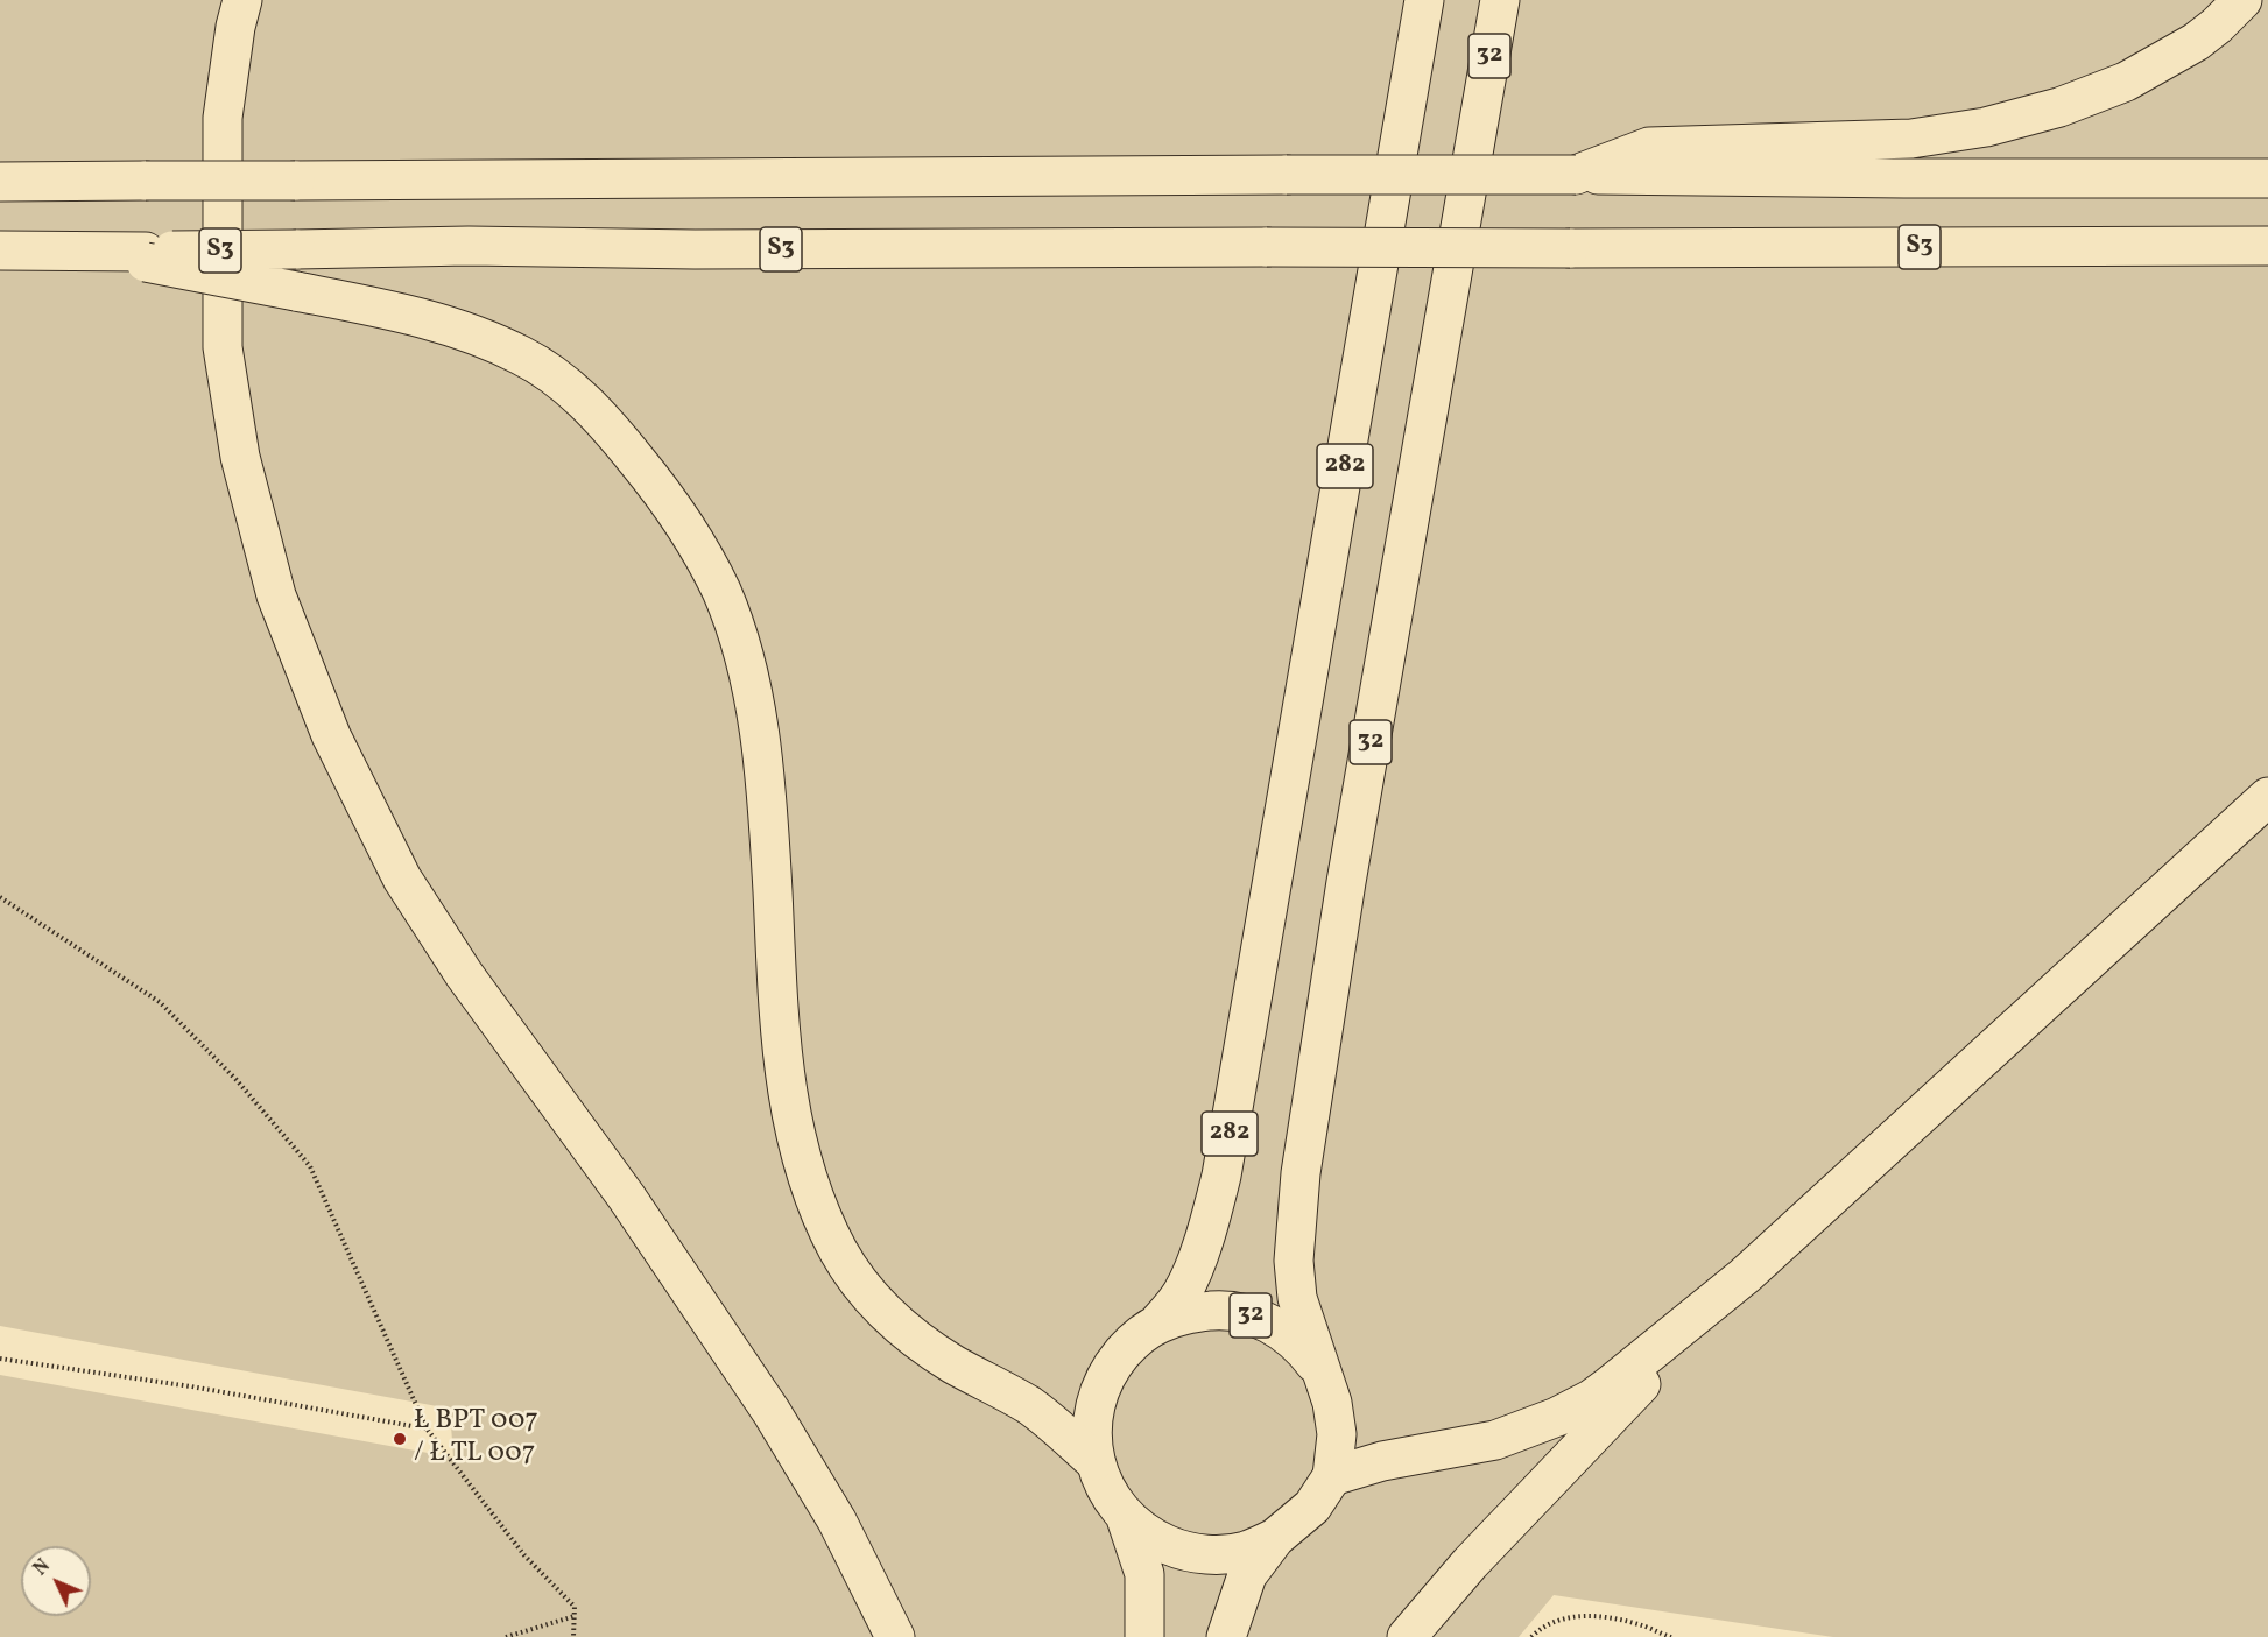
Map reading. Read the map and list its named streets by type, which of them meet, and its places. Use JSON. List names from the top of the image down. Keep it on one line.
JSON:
{"streets":{"main road":["32","S3","282"]},"crossings":[["32","282"]],"places":["Ł BPT 007 / Ł TL 007"],"north":"top left"}
